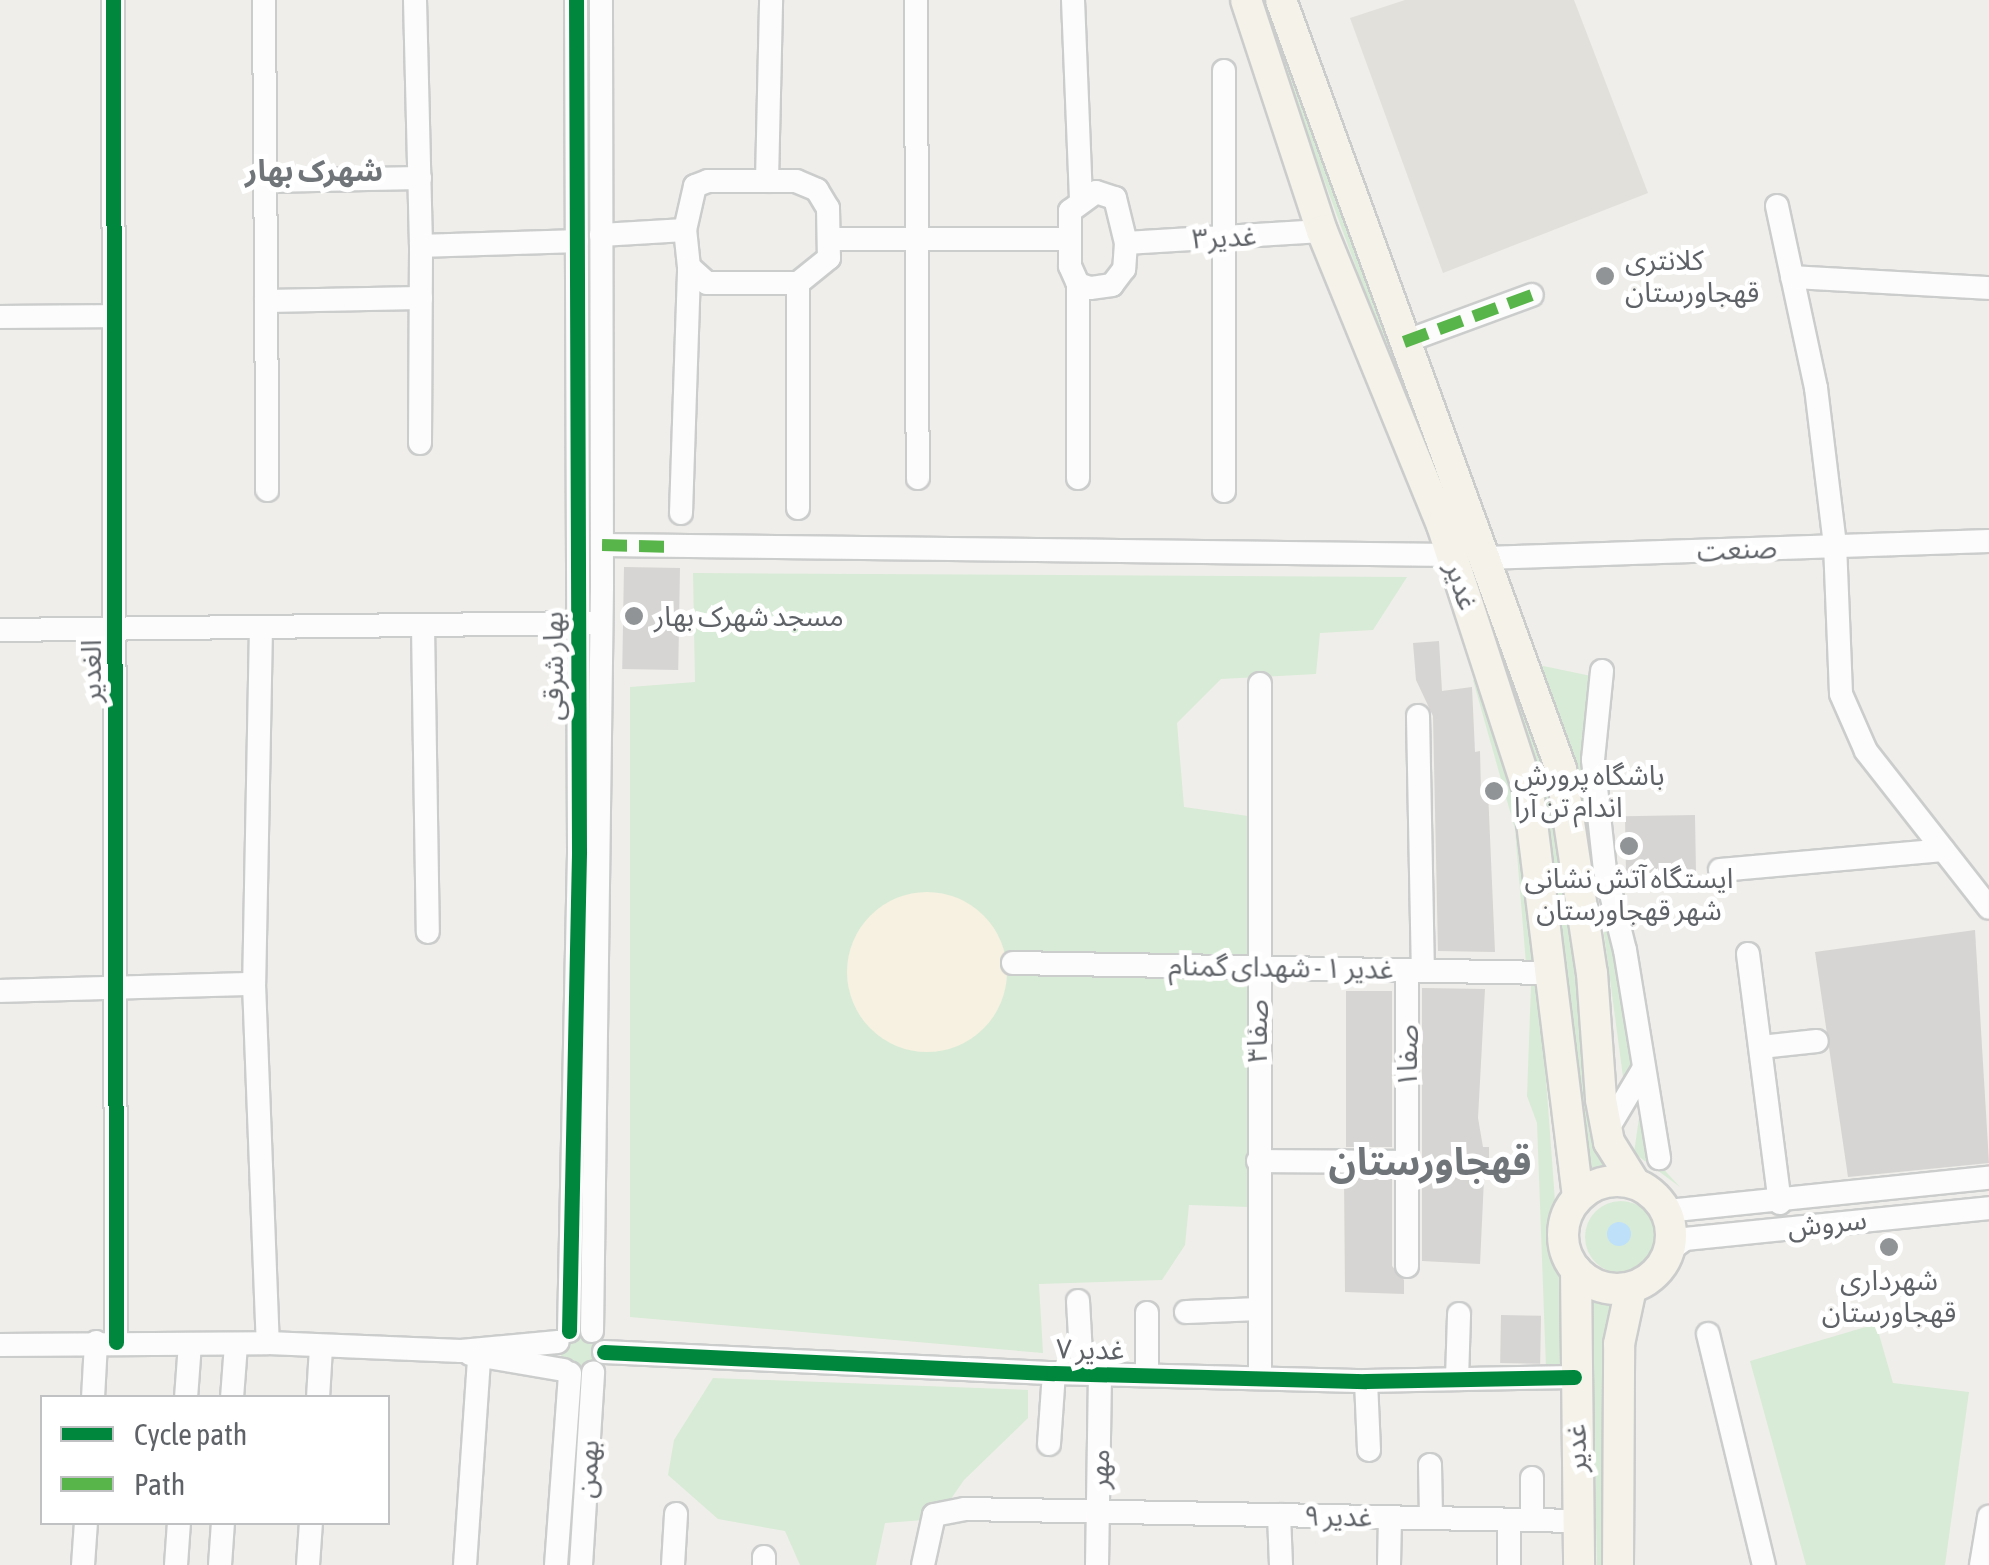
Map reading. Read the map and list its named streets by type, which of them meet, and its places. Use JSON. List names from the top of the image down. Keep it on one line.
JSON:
{"streets":{"main road":["غدیر"],"street":["غدیر۳","صنعت","بهار شرقی","الغدیر","غدیر ۱ - شهدای گمنام","صفا۳","صفا۱","سروش","غدیر ۷","بهمن","مهر","غدیر ۹"]},"crossings":[["غدیر۳","غدیر"],["صنعت","غدیر"],["غدیر","غدیر ۱ - شهدای گمنام"],["غدیر","سروش"],["غدیر","غدیر ۷"],["غدیر","غدیر ۹"],["بهار شرقی","غدیر ۷"],["بهار شرقی","بهمن"],["الغدیر","غدیر ۷"],["غدیر ۱ - شهدای گمنام","صفا۳"],["غدیر ۱ - شهدای گمنام","صفا۱"],["صفا۳","غدیر ۷"],["غدیر ۷","بهمن"],["غدیر ۷","مهر"],["مهر","غدیر ۹"]],"districts":["شهرک بهار","قهجاورستان"],"places":["کلانتری قهجاورستان","مسجد شهرک بهار","باشگاه پرورش اندام تن آرا","ایستگاه آتش نشانی شهر قهجاورستان","شهرداری قهجاورستان"],"legend":["Cycle path","Path"]}
